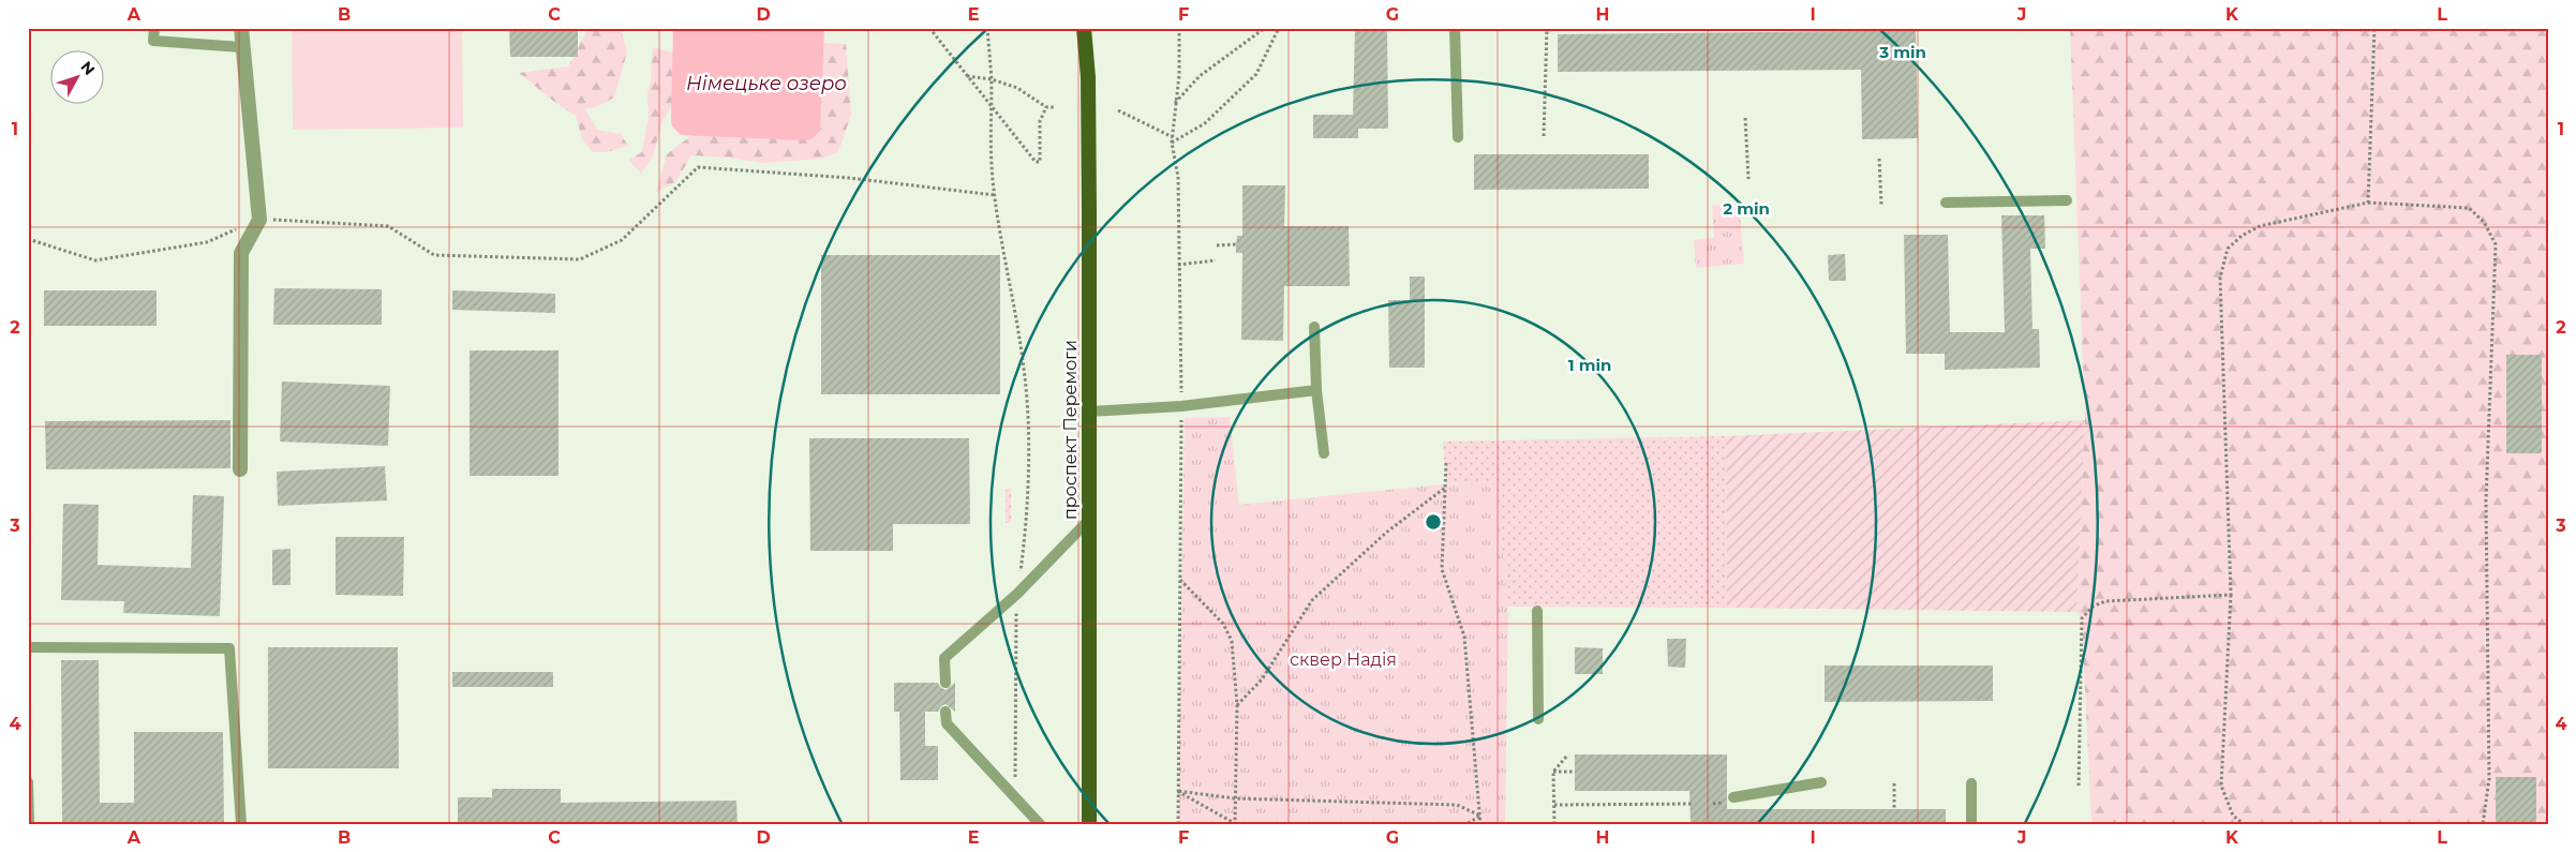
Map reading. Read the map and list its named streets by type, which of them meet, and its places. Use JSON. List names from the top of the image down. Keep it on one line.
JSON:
{"streets":{"main road":["проспект Перемоги"]},"water":["Німецьке озеро"],"parks":["сквер Надія"],"north":"top right","grid":{"columns":["A","B","C","D","E","F","G","H","I","J","K","L"],"rows":["1","2","3","4"]},"rings":["3 min","2 min","1 min"]}
